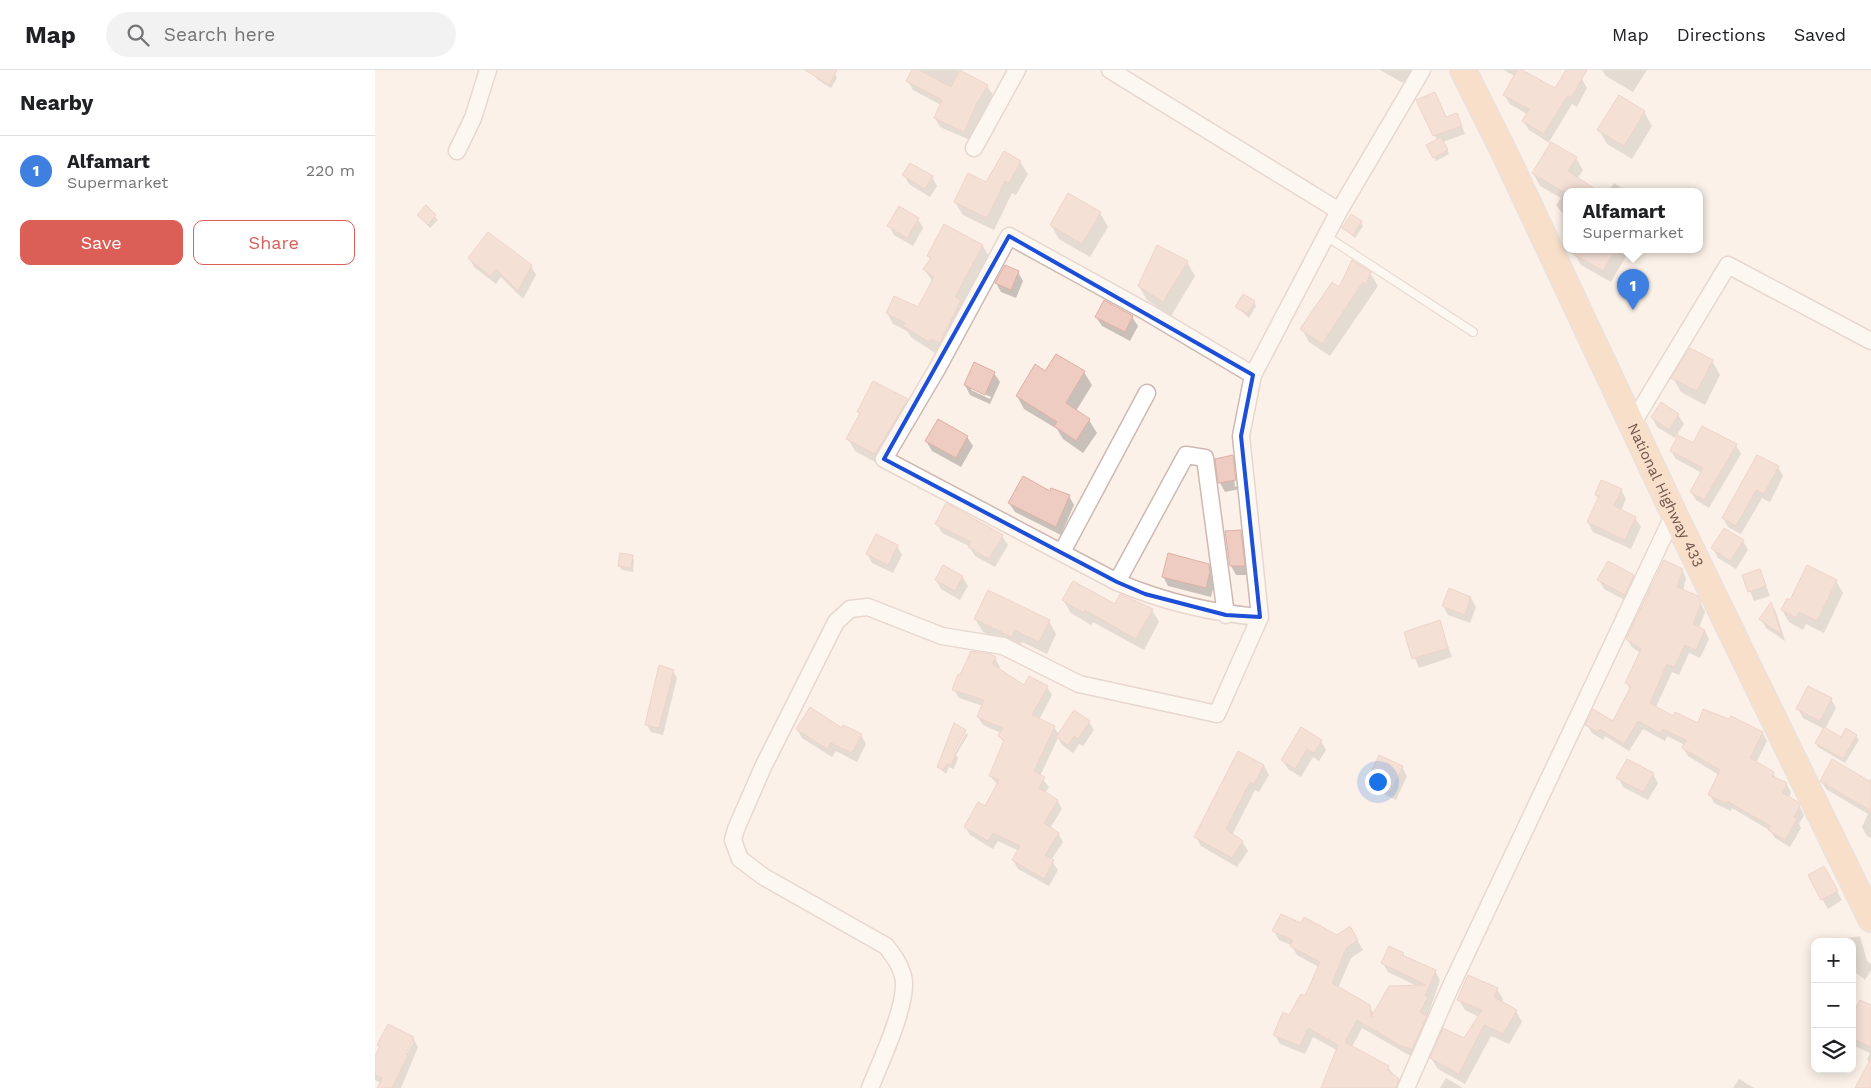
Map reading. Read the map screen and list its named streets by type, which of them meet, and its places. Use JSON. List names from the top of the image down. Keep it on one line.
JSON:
{"streets":{"main road":["National Highway 433"]},"page":{"header":"Map","search":"Search here","nav":["Map","Directions","Saved"],"heading":"Nearby","list":[{"mark":"1","name":"Alfamart","note":"Supermarket","value":"220 m"}],"popup":["Alfamart","Supermarket"],"buttons":["Save","Share"],"pins":"1","map_buttons":["+","−"]}}
